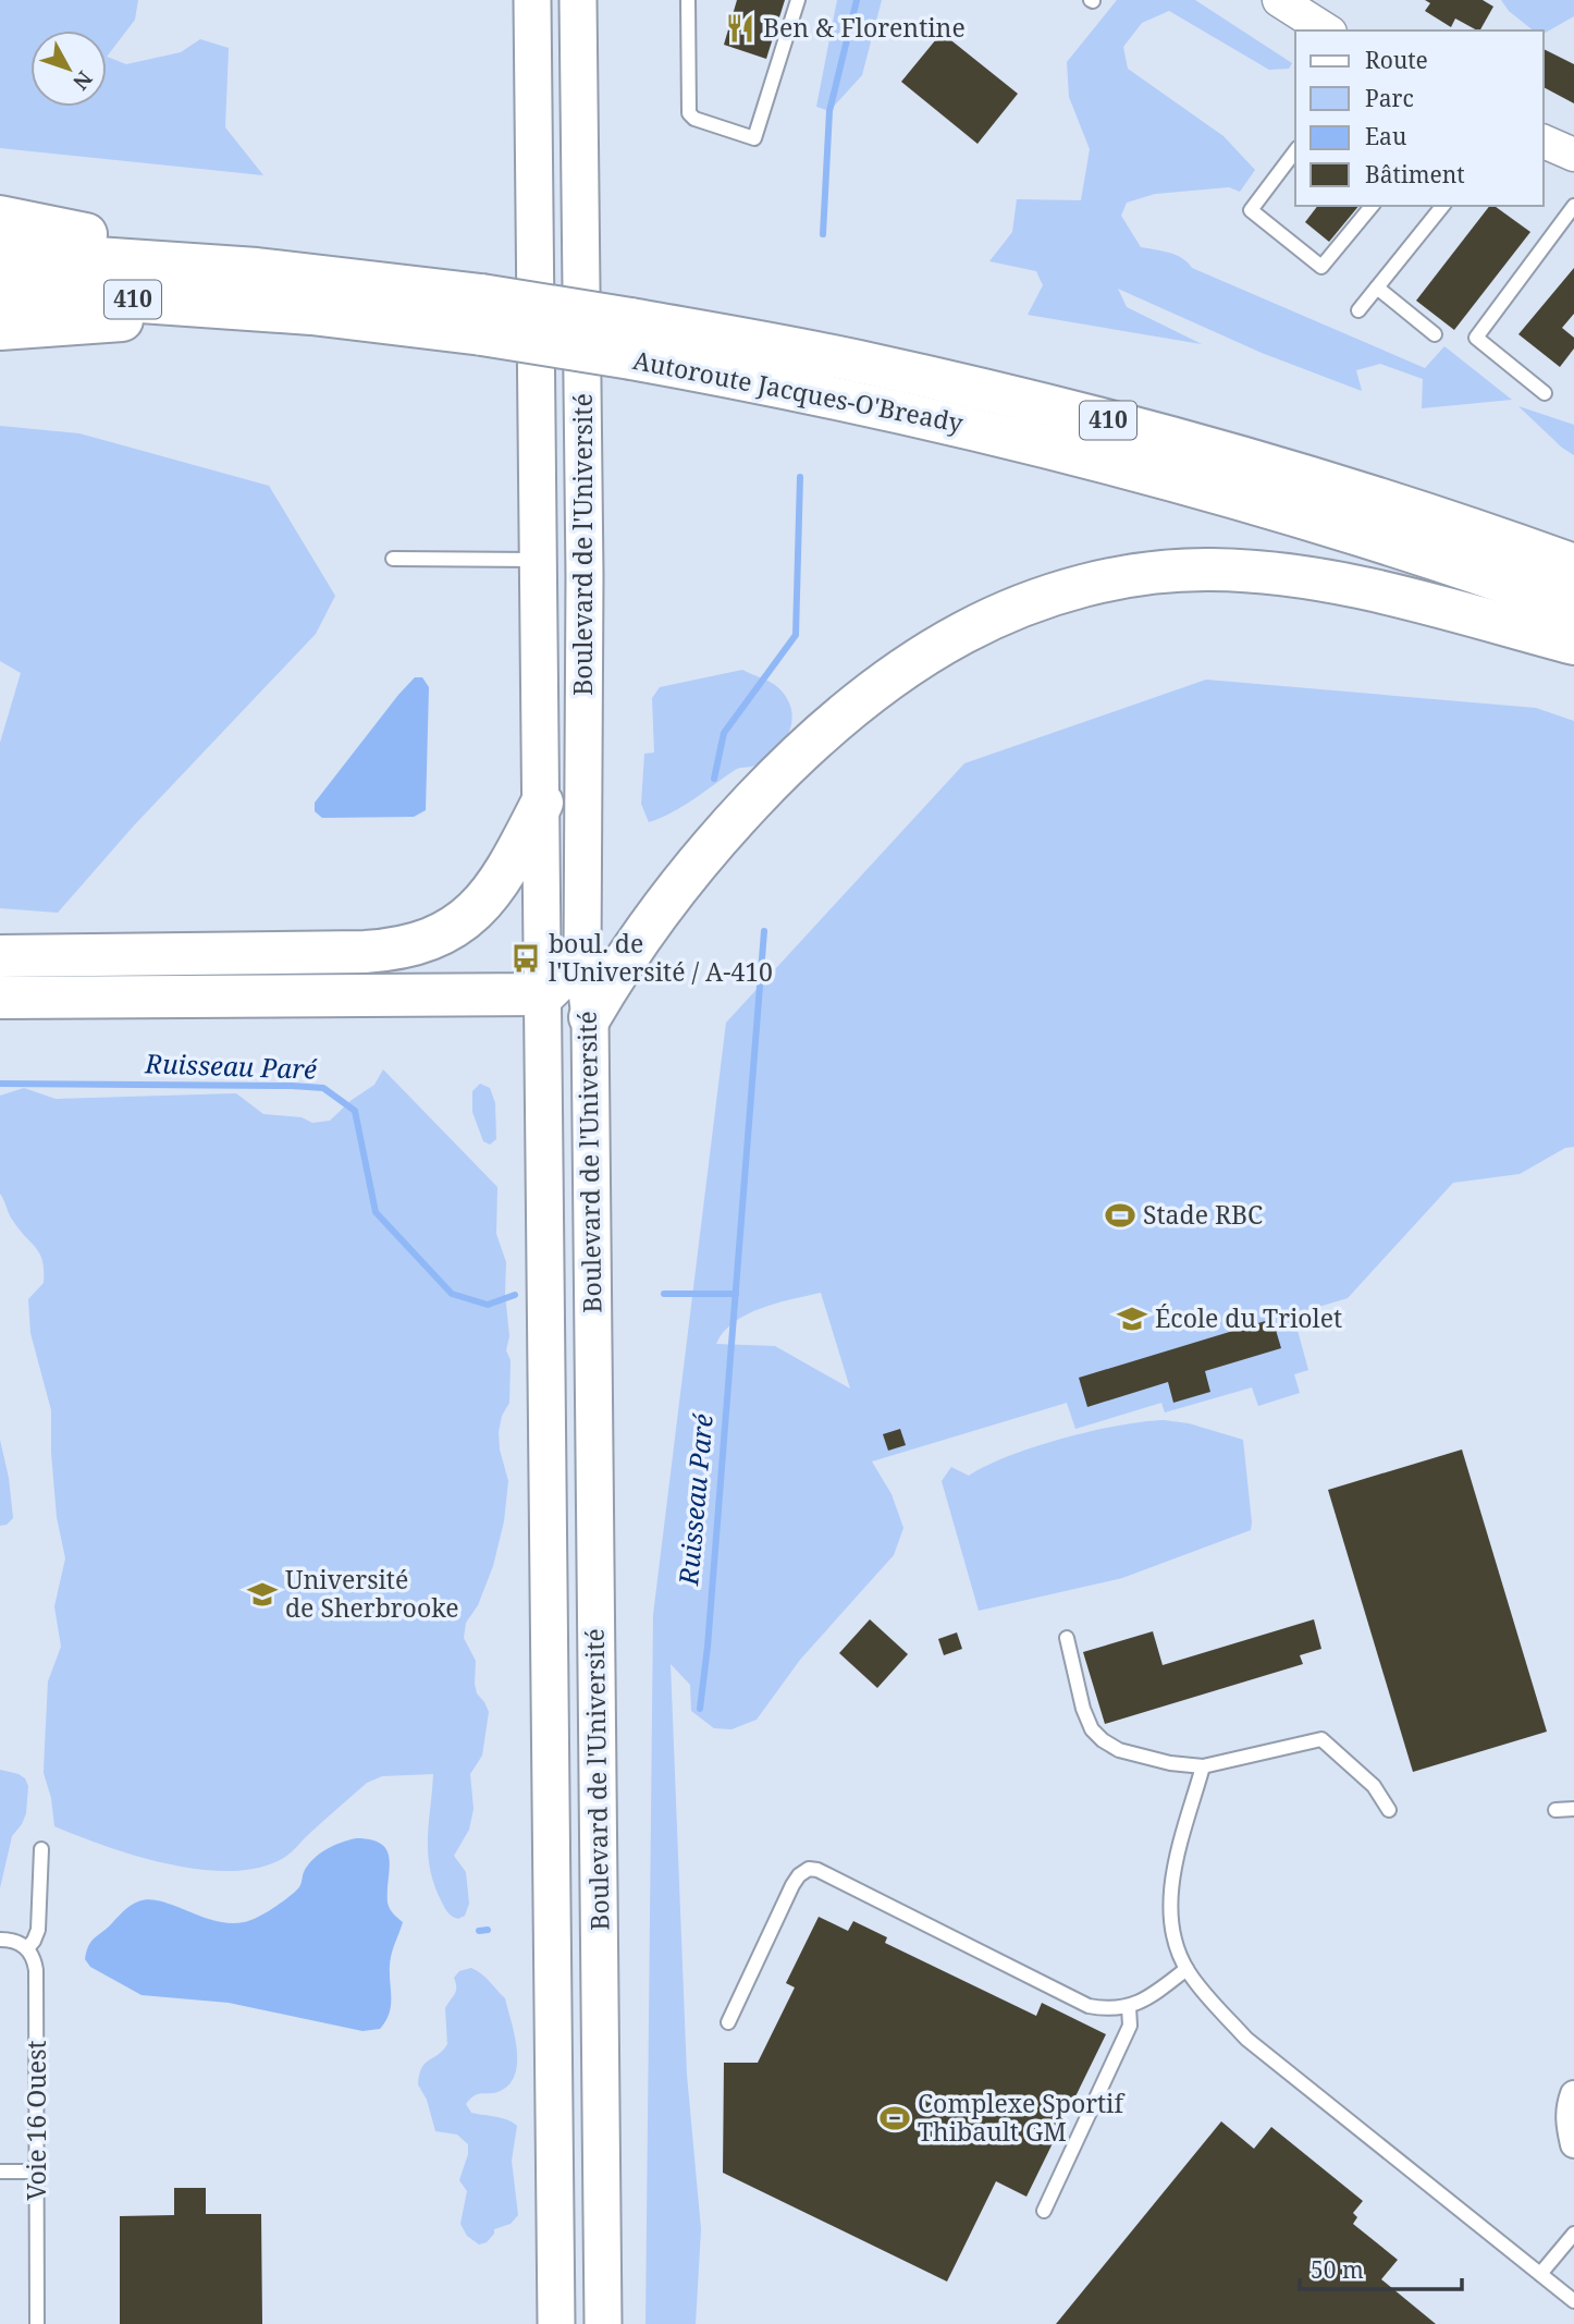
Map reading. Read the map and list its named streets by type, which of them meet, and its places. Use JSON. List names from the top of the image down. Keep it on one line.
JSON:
{"streets":{"highway":["410","Autoroute Jacques-O'Bready"],"main road":["Boulevard de l'Université"],"lane":["Voie 16 Ouest"]},"water":["Ruisseau Paré"],"places":{"restaurant":["Ben & Florentine"],"bus stop":["boul. de l'Université / A-410"],"sports":["Stade RBC","Complexe Sportif Thibault GM"],"school or university":["École du Triolet","Université de Sherbrooke"]},"legend":["Route","Parc","Eau","Bâtiment"],"scale_bar":"50 m","north":"bottom right"}
